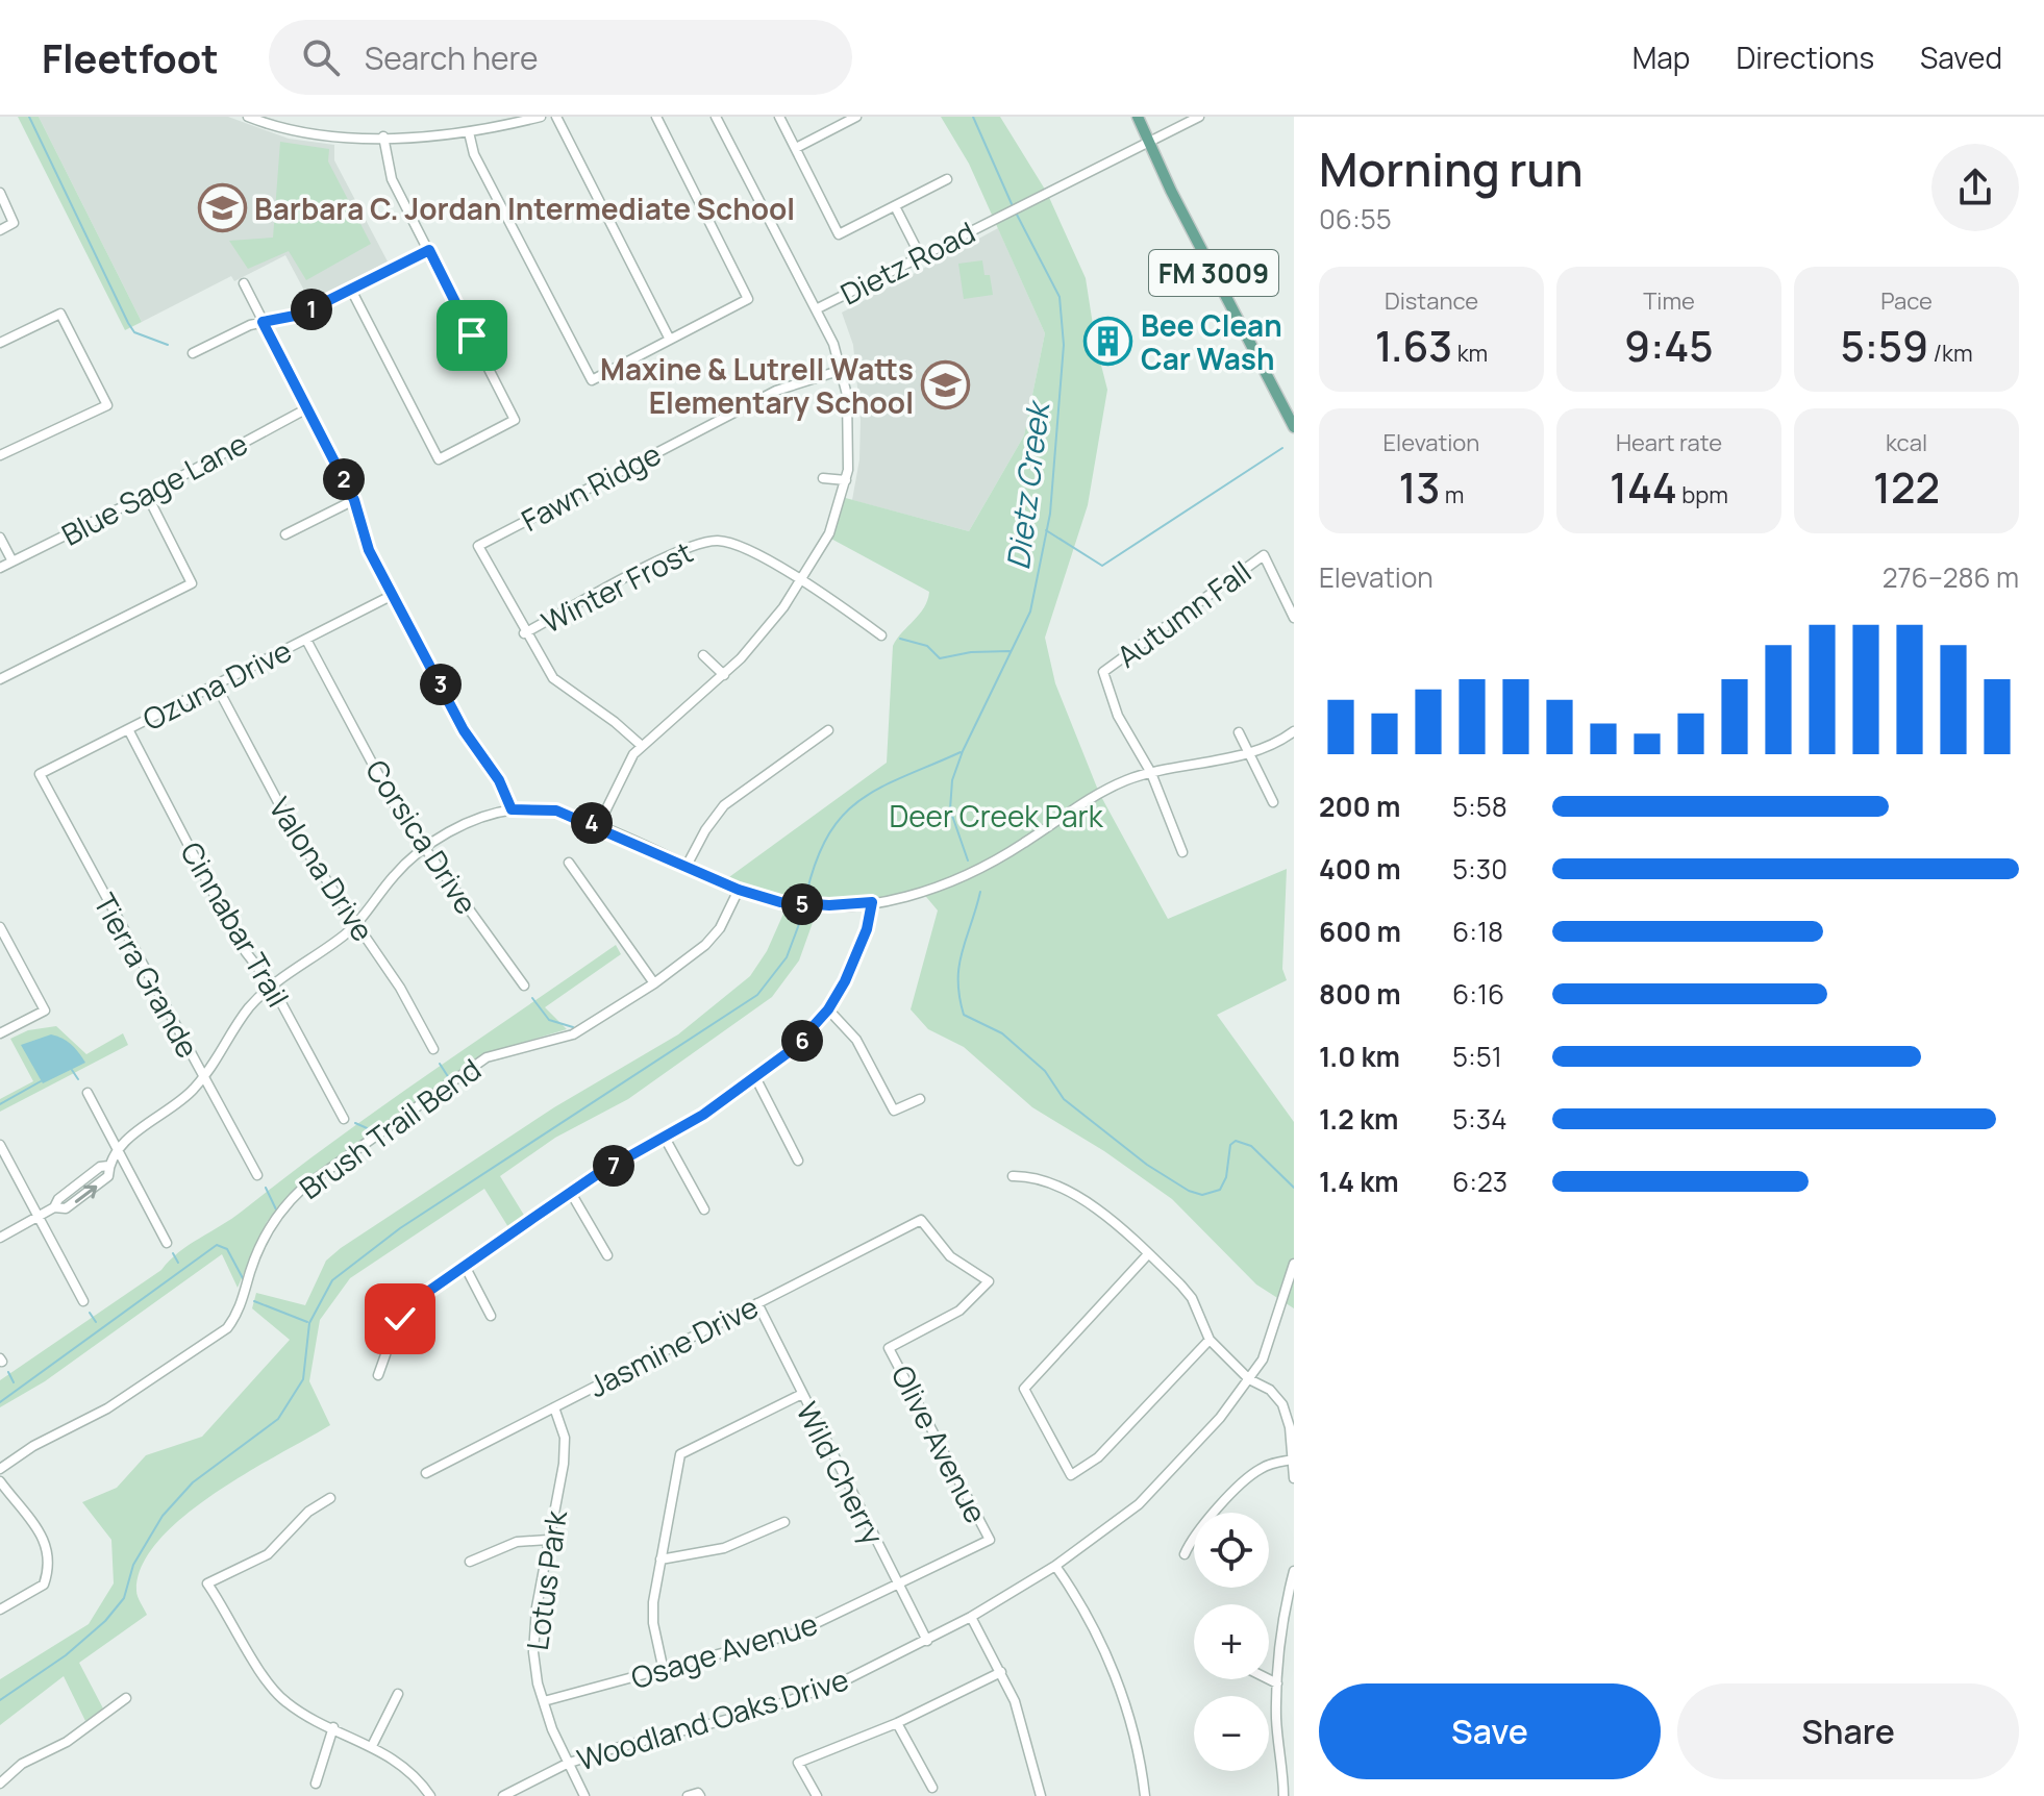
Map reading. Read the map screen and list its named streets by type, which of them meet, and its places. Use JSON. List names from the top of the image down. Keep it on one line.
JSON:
{"streets":{"main road":["FM 3009"],"street":["Dietz Road","Fawn Ridge","Blue Sage Lane","Winter Frost","Autumn Fall","Ozuna Drive","Corsica Drive","Valona Drive","Cinnabar Trail","Tierra Grande","Brush Trail Bend","Jasmine Drive","Olive Avenue","Wild Cherry","Lotus Park","Osage Avenue","Woodland Oaks Drive"]},"crossings":[["Dietz Road","FM 3009"],["Fawn Ridge","Winter Frost"],["Ozuna Drive","Corsica Drive"],["Ozuna Drive","Valona Drive"],["Ozuna Drive","Cinnabar Trail"],["Ozuna Drive","Tierra Grande"],["Jasmine Drive","Olive Avenue"],["Jasmine Drive","Wild Cherry"],["Jasmine Drive","Lotus Park"],["Olive Avenue","Osage Avenue"],["Wild Cherry","Osage Avenue"],["Wild Cherry","Woodland Oaks Drive"],["Lotus Park","Osage Avenue"],["Lotus Park","Woodland Oaks Drive"]],"water":["Dietz Creek"],"parks":["Deer Creek Park"],"places":{"school or university":["Barbara C. Jordan Intermediate School","Maxine & Lutrell Watts Elementary School"],"building":["Bee Clean Car Wash"]},"page":{"header":"Fleetfoot","search":"Search here","nav":["Map","Directions","Saved"],"heading":["Morning run","06:55"],"stats":[["Distance","1.63 km"],["Time","9:45"],["Pace","5:59 /km"],["Elevation","13 m"],["Heart rate","144 bpm"],["kcal","122"]],"pins":["1","2","3","4","5","6","7"],"chart":["Elevation","276–286 m"],"list":[{"name":"200 m","note":"5:58"},{"name":"400 m","note":"5:30"},{"name":"600 m","note":"6:18"},{"name":"800 m","note":"6:16"},{"name":"1.0 km","note":"5:51"},{"name":"1.2 km","note":"5:34"},{"name":"1.4 km","note":"6:23"}],"map_buttons":["+","−"],"buttons":["Save","Share"]}}
